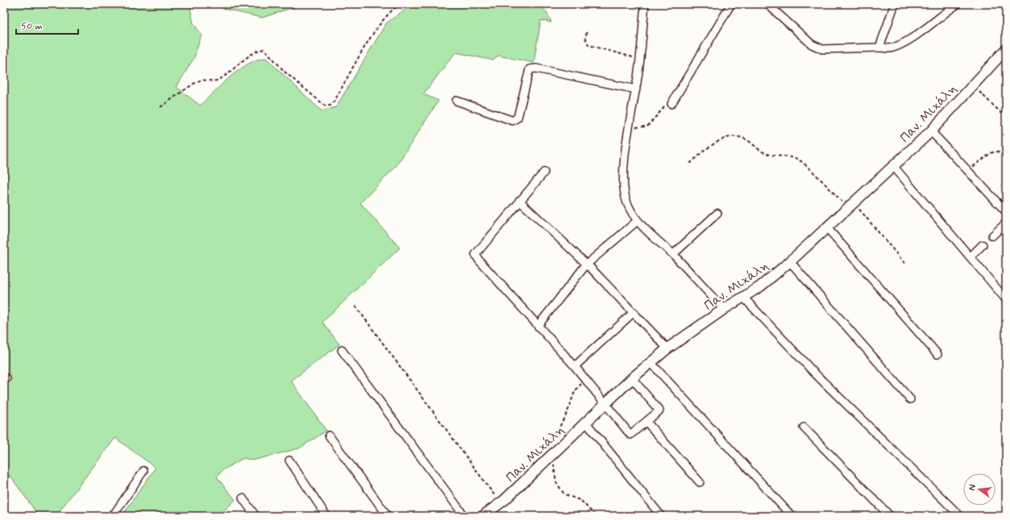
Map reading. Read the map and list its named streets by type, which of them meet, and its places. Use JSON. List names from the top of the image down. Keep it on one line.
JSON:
{"streets":{"street":["Παν. Μιχάλη"]},"scale_bar":"50 m","north":"left"}
